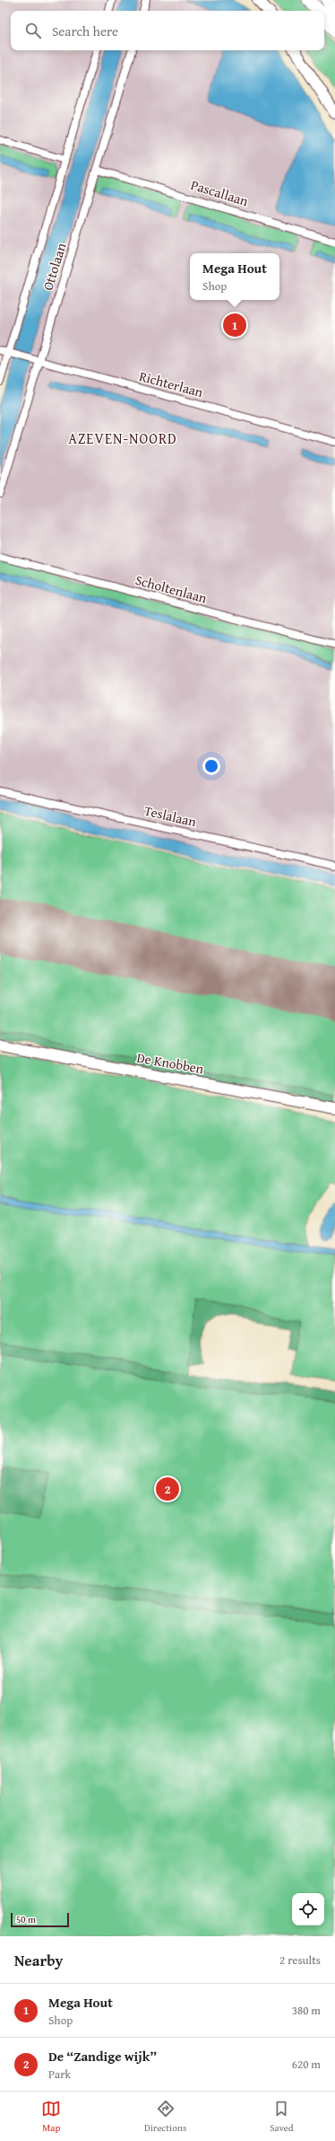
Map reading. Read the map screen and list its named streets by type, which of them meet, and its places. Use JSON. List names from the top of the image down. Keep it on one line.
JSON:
{"streets":{"street":["Pascallaan","Ottolaan","Richterlaan","Scholtenlaan","Teslalaan","De Knobben"]},"crossings":[["Pascallaan","Ottolaan"],["Ottolaan","Richterlaan"]],"districts":["AZEVEN-NOORD"],"scale_bar":"50 m","page":{"search":"Search here","popup":["Mega Hout","Shop"],"pins":["1","2"],"scale":"50 m","heading":["Nearby","2 results"],"list":[{"mark":"1","name":"Mega Hout","note":"Shop","value":"380 m"},{"mark":"2","name":"De “Zandige wijk”","note":"Park","value":"620 m"}],"nav":["Map","Directions","Saved"]}}
